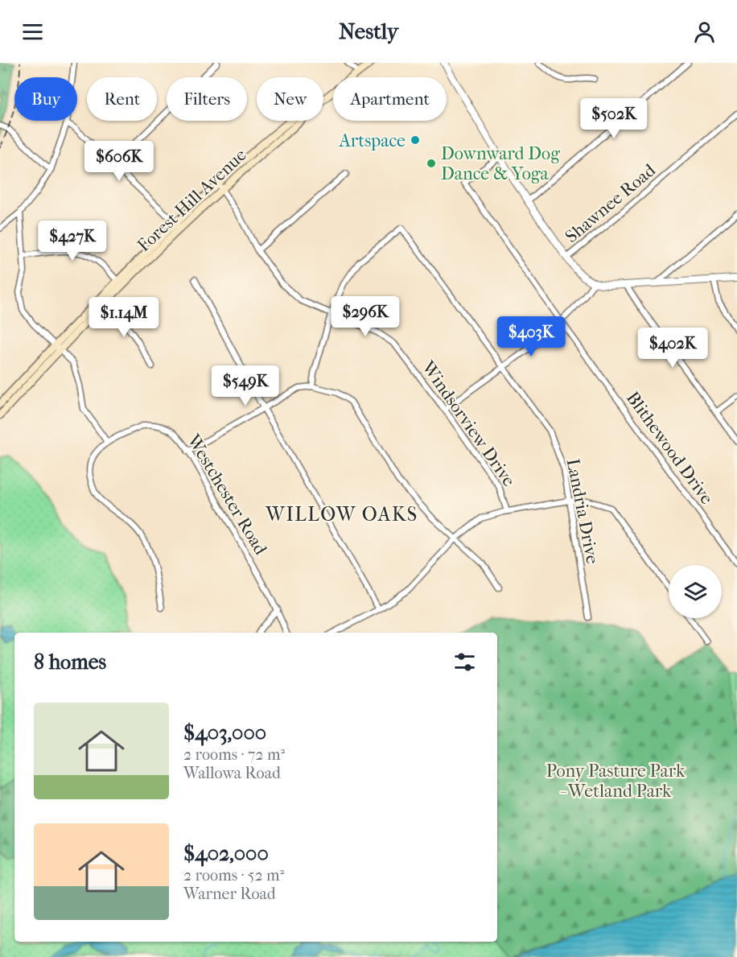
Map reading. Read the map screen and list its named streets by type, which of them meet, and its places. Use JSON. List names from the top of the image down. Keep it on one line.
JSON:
{"streets":{"main road":["Forest Hill Avenue"],"street":["Shawnee Road","Windsorview Drive","Blithewood Drive","Westchester Road","Landria Drive"]},"crossings":[["Forest Hill Avenue","Windsorview Drive"],["Windsorview Drive","Landria Drive"]],"districts":["WILLOW OAKS"],"parks":["Pony Pasture Park - Wetland Park"],"places":["Artspace","Downward Dog Dance & Yoga"],"page":{"header":"Nestly","chip":["Buy","Rent","Filters","New","Apartment"],"price":["$502K","$606K","$427K","$296K","$1.14M","$403K","$402K","$549K"],"heading":"8 homes","list":[{"name":"$403,000","note":"2 rooms · 72 m² · Wallowa Road"},{"name":"$402,000","note":"2 rooms · 52 m² · Warner Road"}]}}
